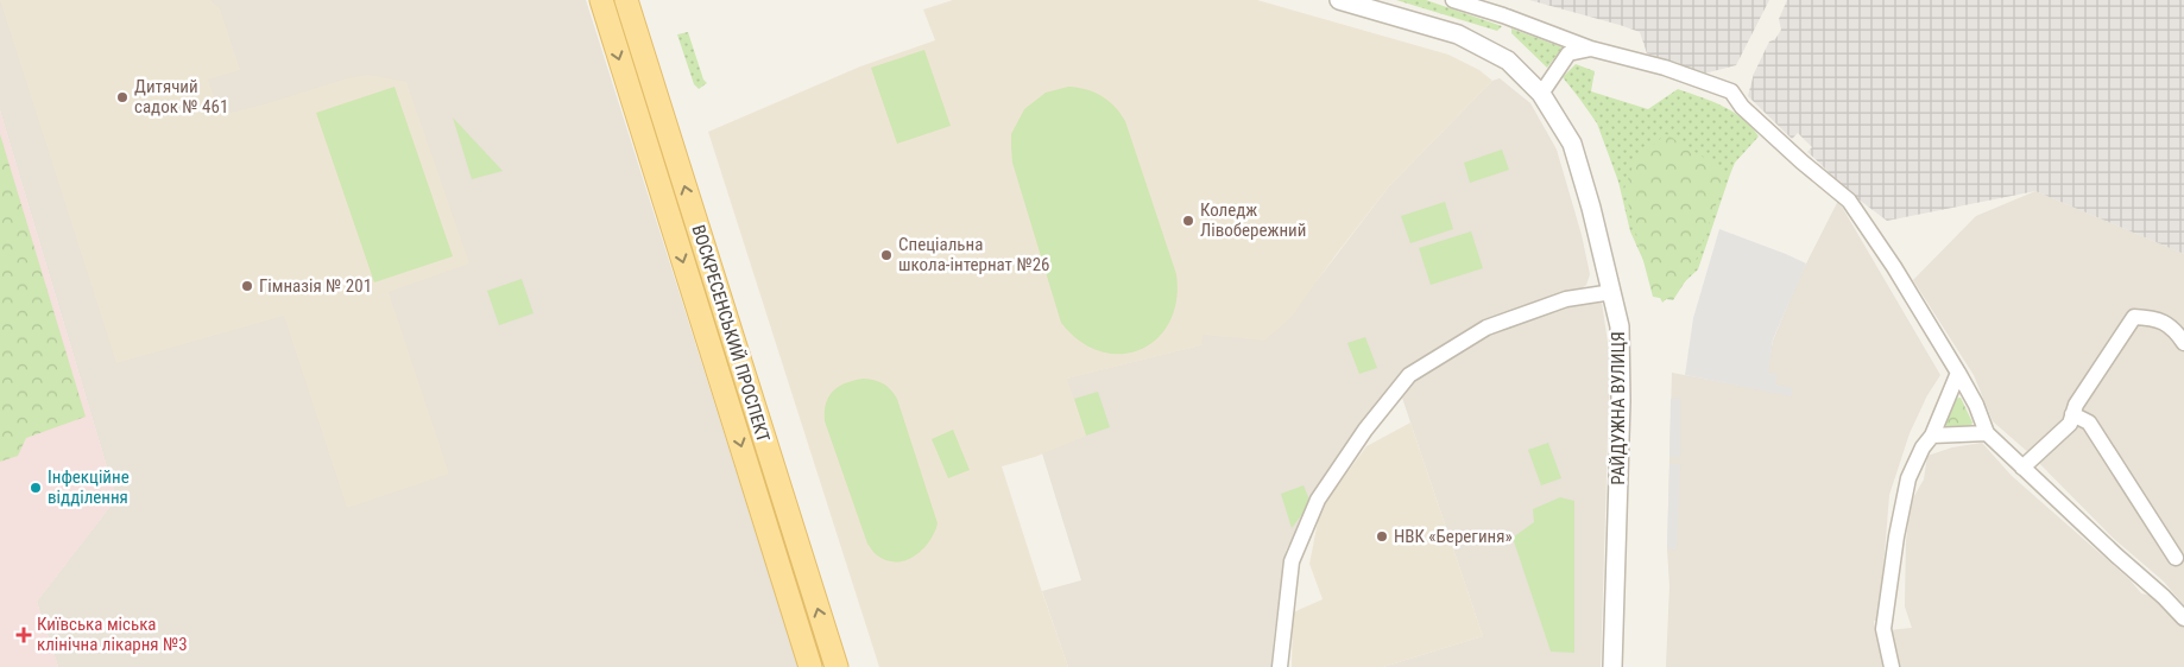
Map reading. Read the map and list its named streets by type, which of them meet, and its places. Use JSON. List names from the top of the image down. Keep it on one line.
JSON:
{"streets":{"main road":["ВОСКРЕСЕНСЬКИЙ ПРОСПЕКТ"],"street":["РАЙДУЖНА ВУЛИЦЯ"]},"places":{"other":["Дитячий садок № 461","Коледж Лівобережний","Спеціальна школа-інтернат №26","Гімназія № 201","Інфекційне відділення","НВК «Берегиня»"],"health":["Київська міська клінічна лікарня №3"]}}
